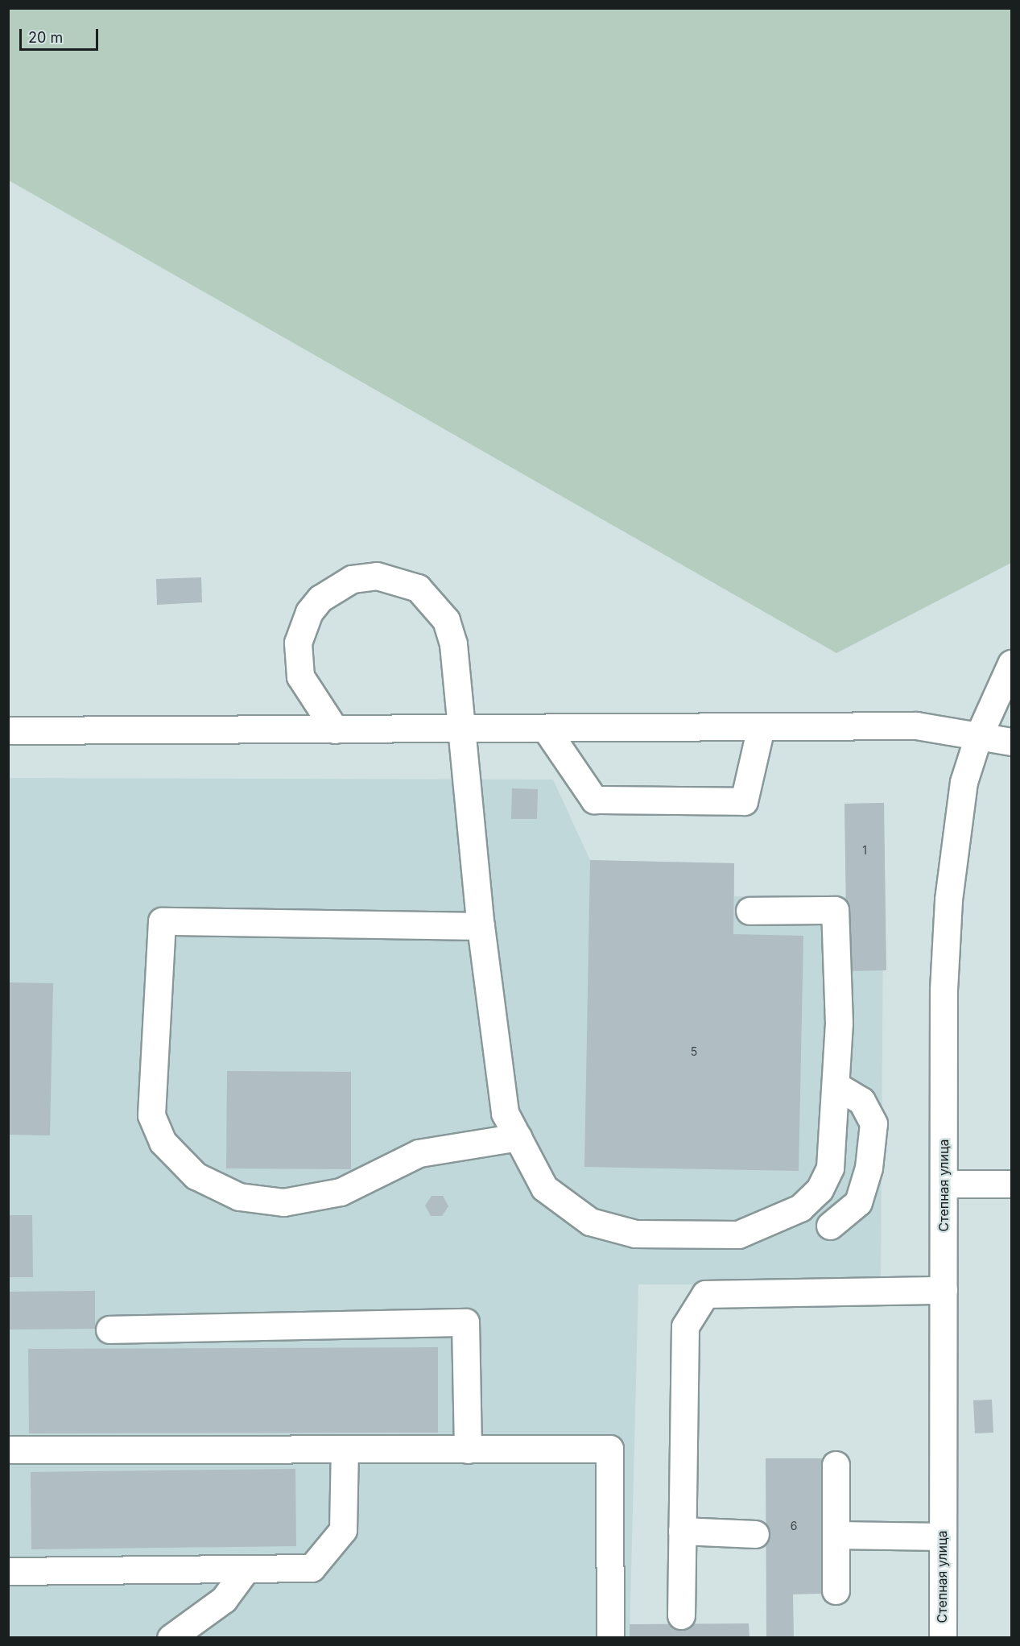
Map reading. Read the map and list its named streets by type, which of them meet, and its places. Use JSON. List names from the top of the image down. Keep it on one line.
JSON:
{"streets":{"street":["Степная улица"]},"house_numbers":["1","5","6"],"scale_bar":"20 m"}
